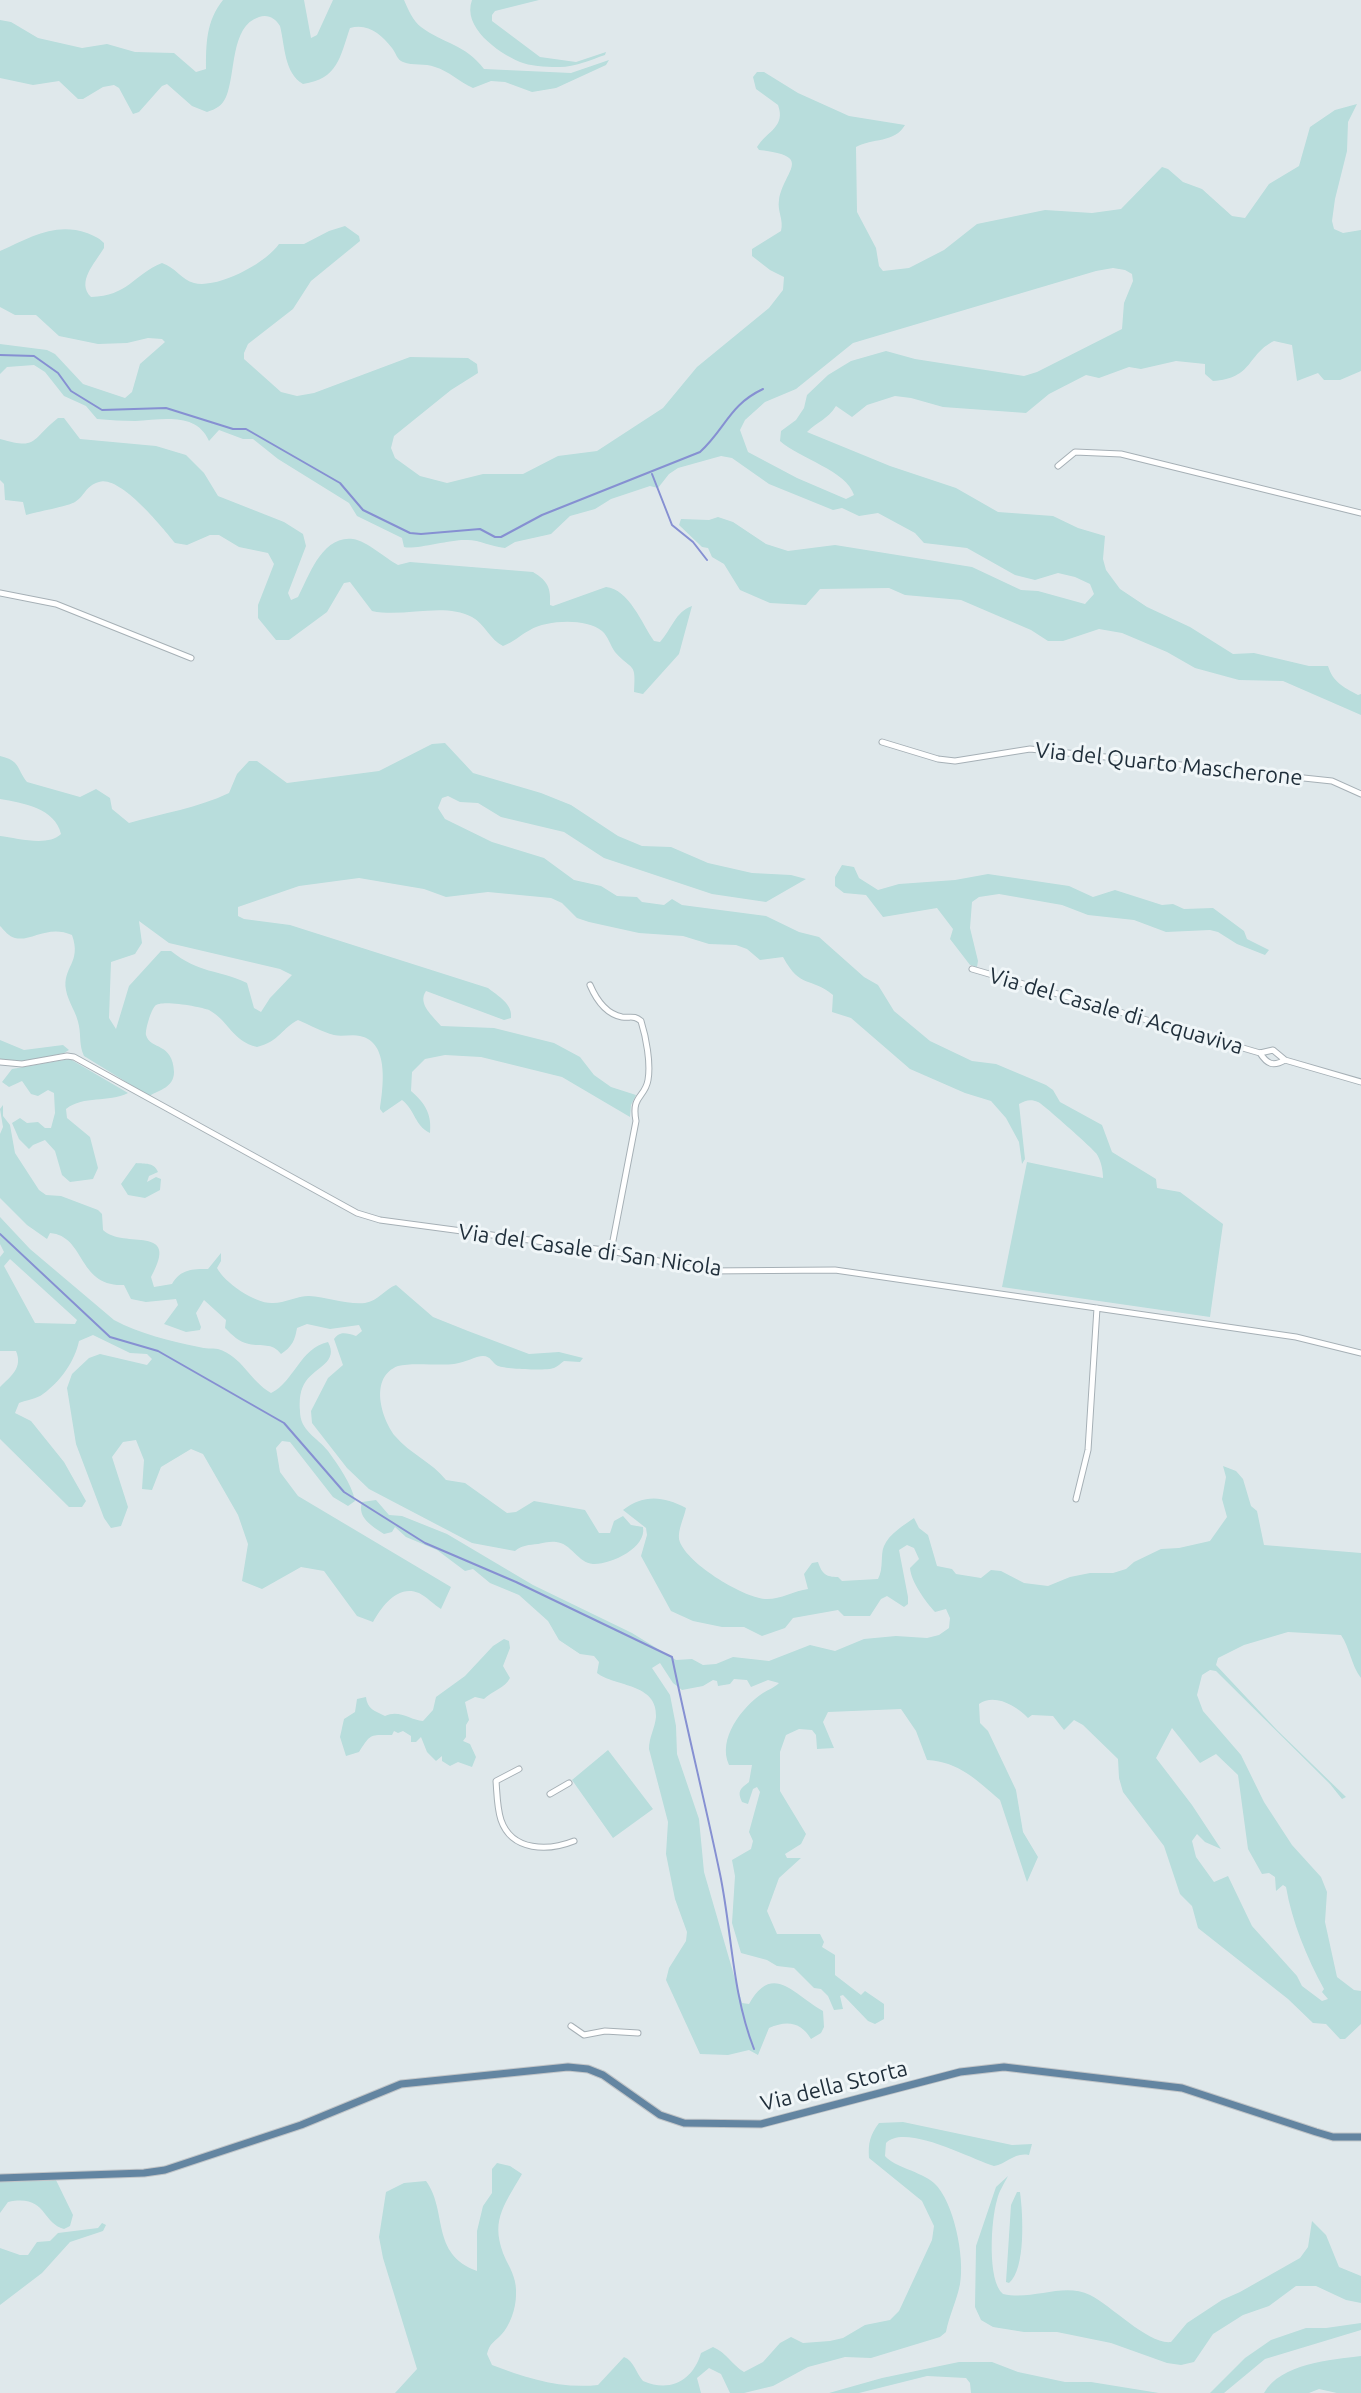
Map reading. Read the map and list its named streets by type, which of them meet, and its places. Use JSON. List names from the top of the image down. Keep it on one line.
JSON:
{"streets":{"main road":["Via della Storta"],"street":["Via del Quarto Mascherone","Via del Casale di Acquaviva","Via del Casale di San Nicola"]}}
